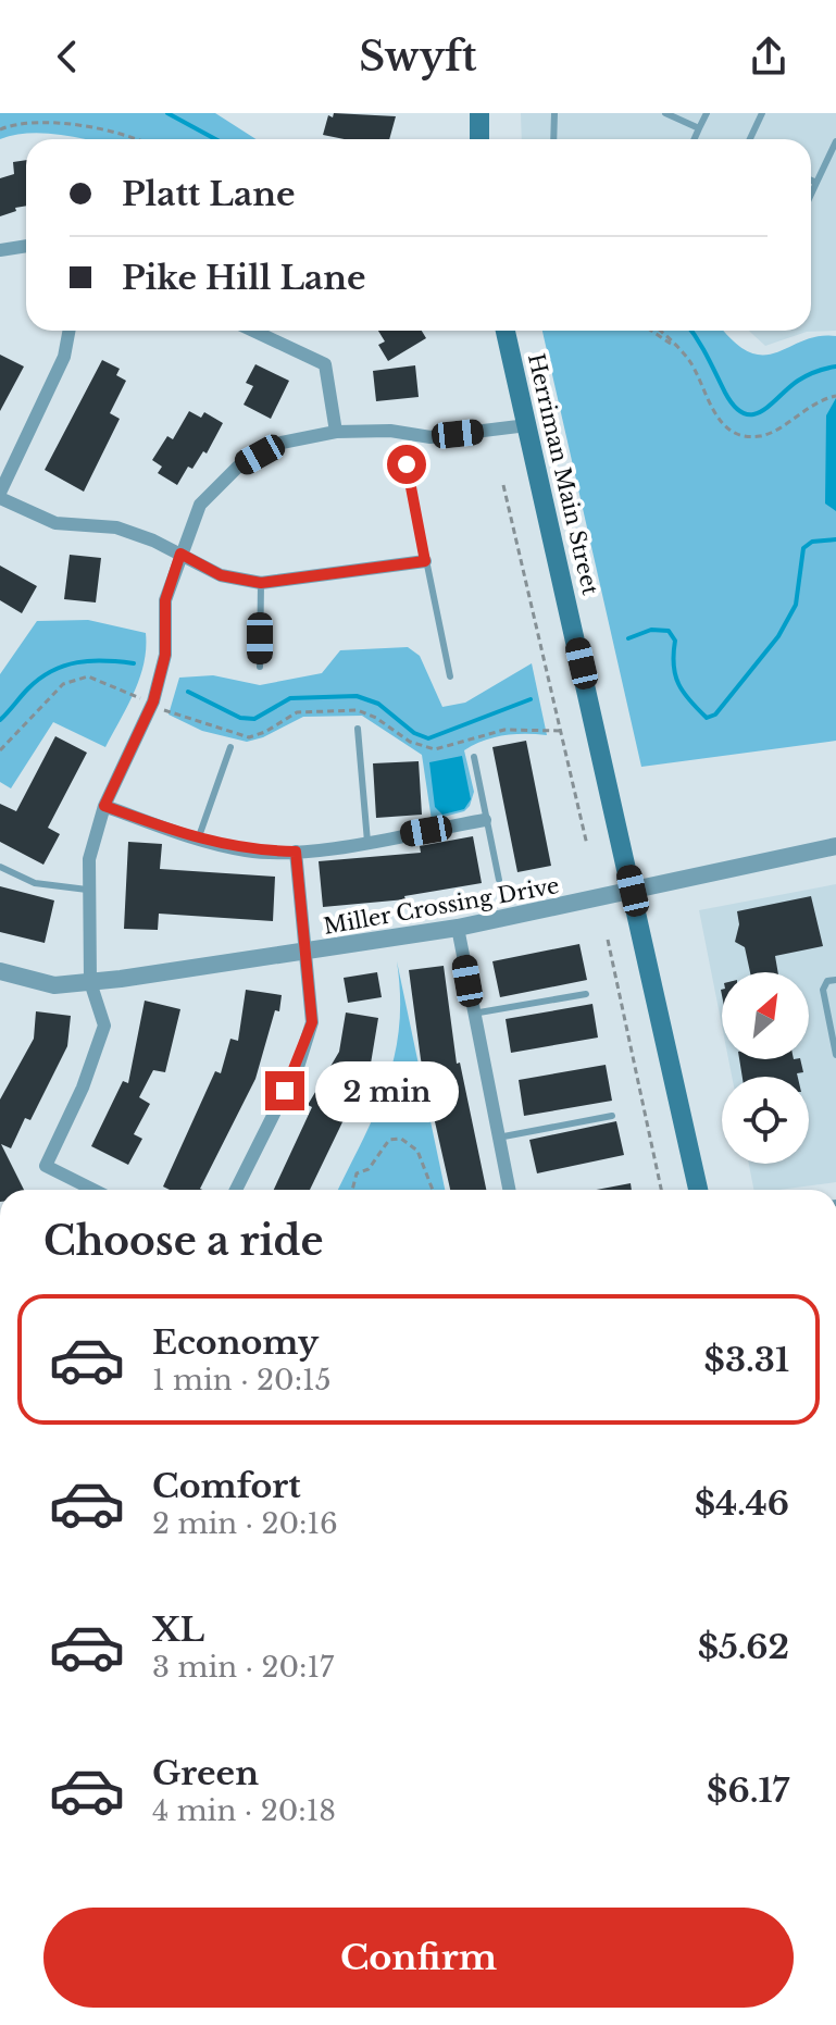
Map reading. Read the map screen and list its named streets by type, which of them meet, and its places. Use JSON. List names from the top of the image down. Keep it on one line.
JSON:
{"streets":{"main road":["Herriman Main Street"],"street":["Miller Crossing Drive"]},"crossings":[["Herriman Main Street","Miller Crossing Drive"]],"north":"top right","page":{"header":"Swyft","banner":["Platt Lane","Pike Hill Lane"],"bubble":"2 min","heading":"Choose a ride","list":[{"name":"Economy","note":"1 min · 20:15","value":"$3.31"},{"name":"Comfort","note":"2 min · 20:16","value":"$4.46"},{"name":"XL","note":"3 min · 20:17","value":"$5.62"},{"name":"Green","note":"4 min · 20:18","value":"$6.17"}],"buttons":"Confirm"}}
